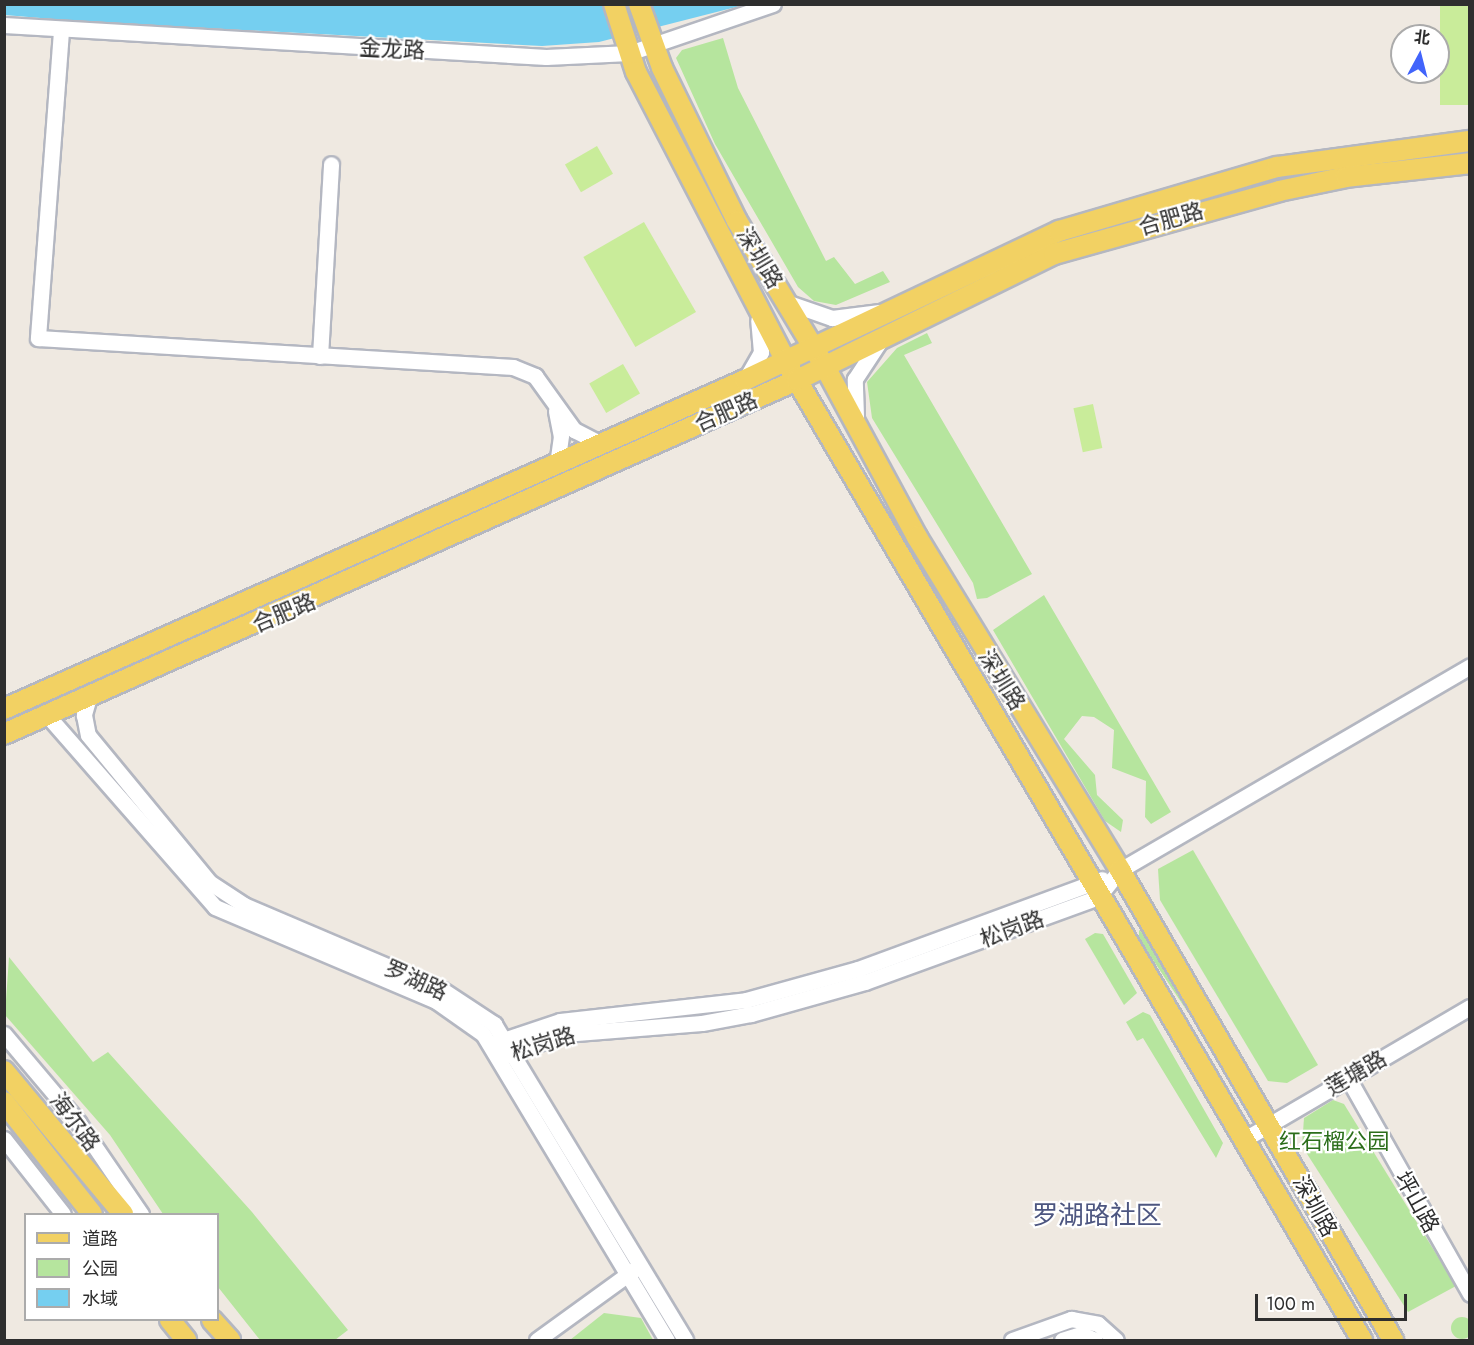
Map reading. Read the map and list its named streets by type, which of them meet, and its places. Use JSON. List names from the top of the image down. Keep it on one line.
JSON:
{"streets":{"main road":["合肥路","深圳路","海尔路"],"street":["金龙路","松岗路","罗湖路","莲塘路","坪山路"]},"crossings":[["金龙路","深圳路"],["合肥路","深圳路"],["合肥路","罗湖路"],["深圳路","松岗路"],["深圳路","莲塘路"],["松岗路","罗湖路"],["莲塘路","坪山路"]],"districts":["罗湖路社区"],"parks":["红石榴公园"],"legend":["道路","公园","水域"],"scale_bar":"100 m","north":"top"}
